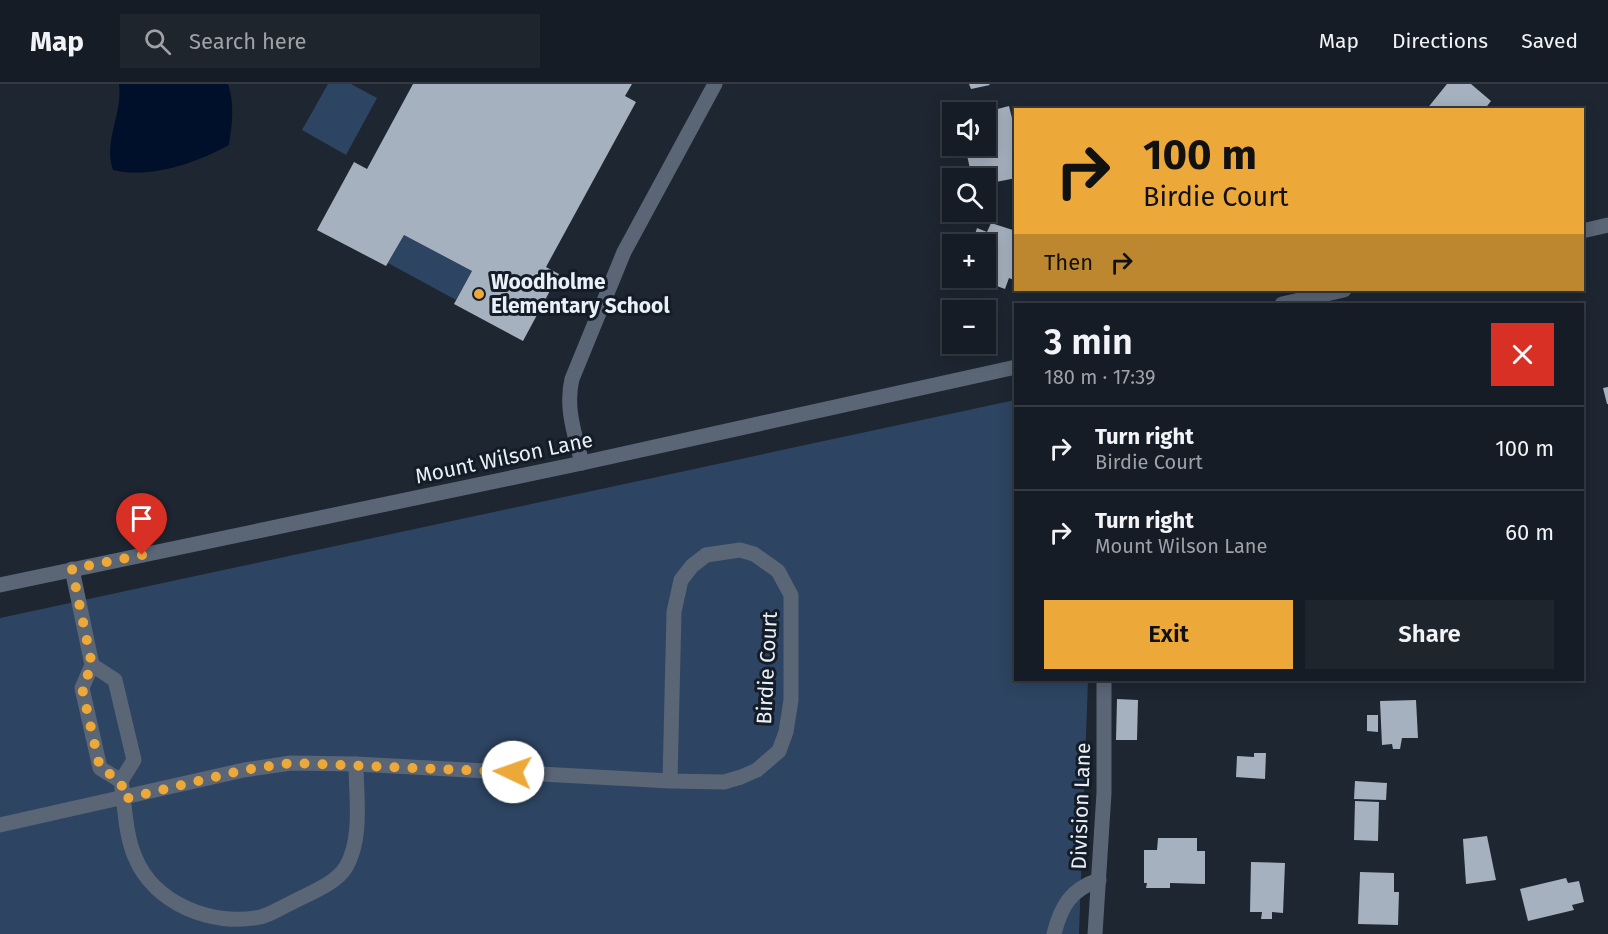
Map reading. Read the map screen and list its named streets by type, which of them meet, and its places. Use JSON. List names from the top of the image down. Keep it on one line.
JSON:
{"streets":{"street":["Mount Wilson Lane","Birdie Court","Division Lane"]},"places":["Woodholme Elementary School"],"page":{"header":"Map","search":"Search here","nav":["Map","Directions","Saved"],"map_buttons":["+","−"],"turn":["100 m","Birdie Court"],"then":"Then","heading":["3 min","180 m · 17:39"],"list":[{"name":"Turn right","note":"Birdie Court","value":"100 m"},{"name":"Turn right","note":"Mount Wilson Lane","value":"60 m"}],"buttons":["Exit","Share"]}}
